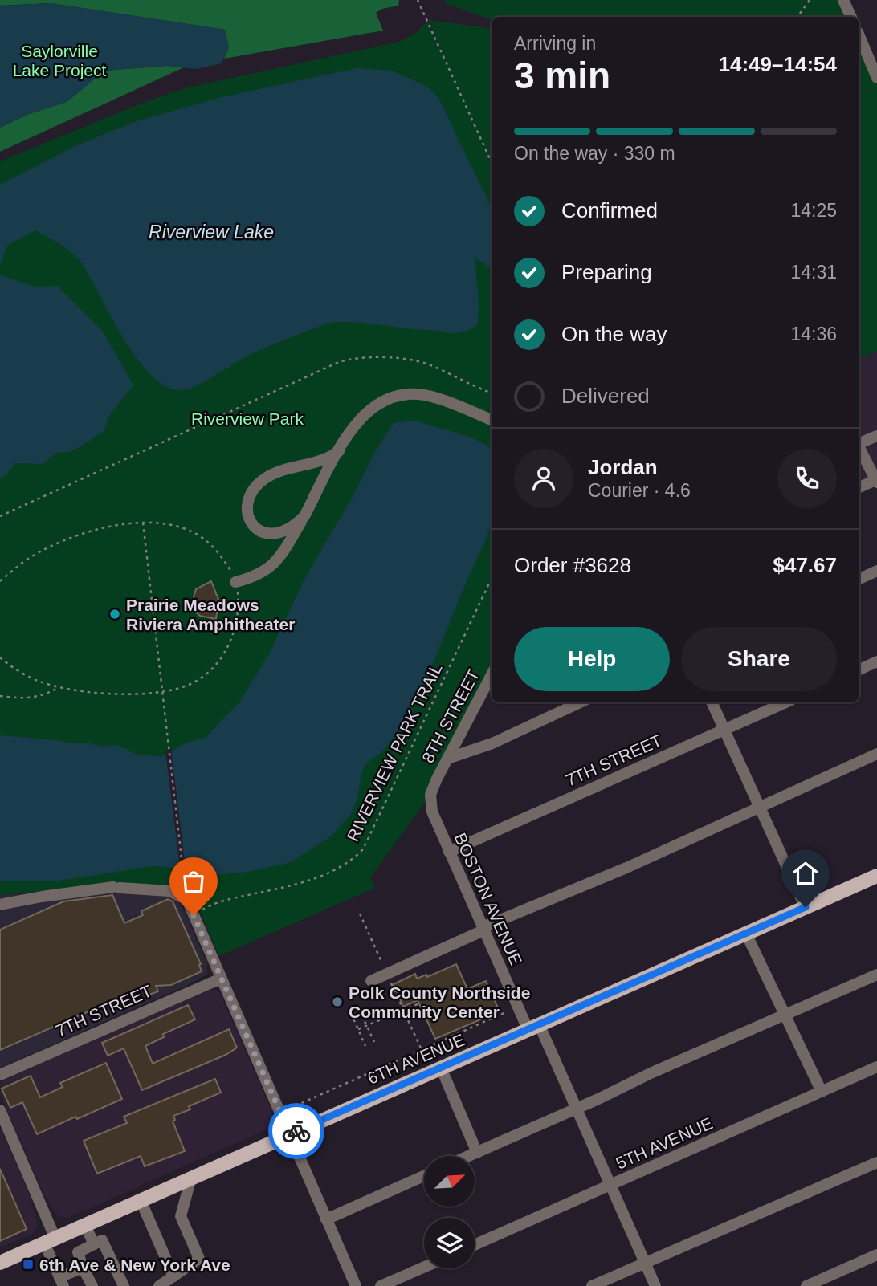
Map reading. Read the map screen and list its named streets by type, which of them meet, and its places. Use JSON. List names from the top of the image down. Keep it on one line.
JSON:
{"streets":{"main road":["6TH AVENUE"],"street":["8TH STREET","7TH STREET","BOSTON AVENUE","5TH AVENUE"],"path":["RIVERVIEW PARK TRAIL"]},"crossings":[["8TH STREET","BOSTON AVENUE"],["7TH STREET","BOSTON AVENUE"],["BOSTON AVENUE","6TH AVENUE"],["BOSTON AVENUE","5TH AVENUE"]],"water":["Riverview Lake"],"parks":["Saylorville Lake Project","Riverview Park"],"places":{"other":["Prairie Meadows Riviera Amphitheater","Polk County Northside Community Center"],"transit":["6th Ave & New York Ave"]},"north":"top right","page":{"heading":["3 min","Arriving in","14:49–14:54"],"panel":["Jordan","Courier · 4.6","Order #3628","$47.67"],"bar":"On the way · 330 m","list":[["Confirmed","14:25"],["Preparing","14:31"],["On the way","14:36"],"Delivered"],"buttons":["Help","Share"]}}
